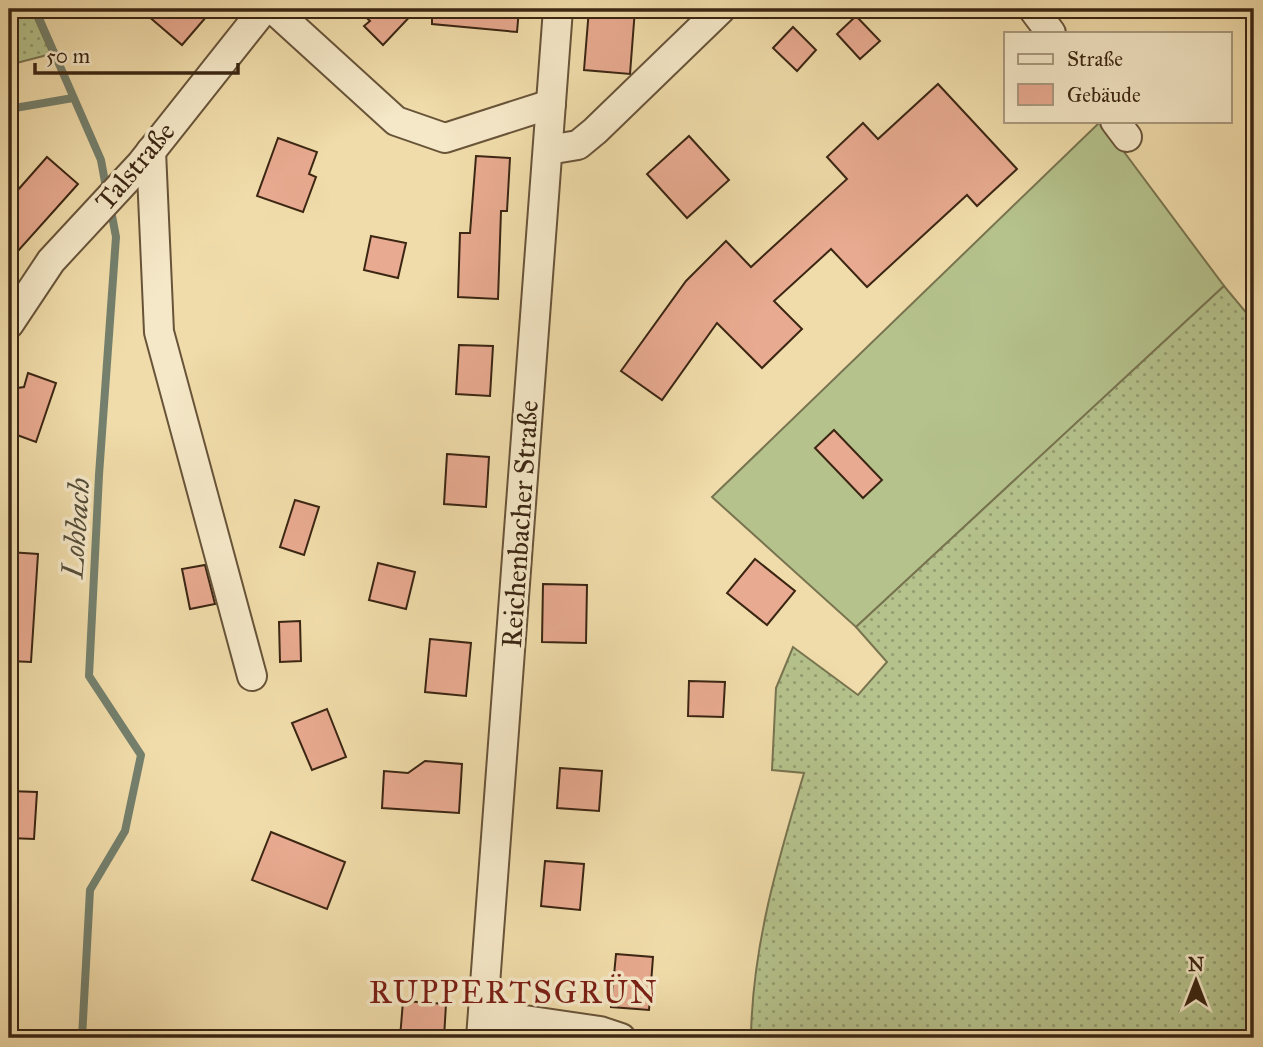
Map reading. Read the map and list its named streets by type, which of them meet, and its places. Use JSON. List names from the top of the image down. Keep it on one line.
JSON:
{"streets":{"street":["Talstraße","Reichenbacher Straße"]},"districts":["RUPPERTSGRÜN"],"water":["Lohbach"],"legend":["Straße","Gebäude"],"scale_bar":"50 m","north":"top"}
